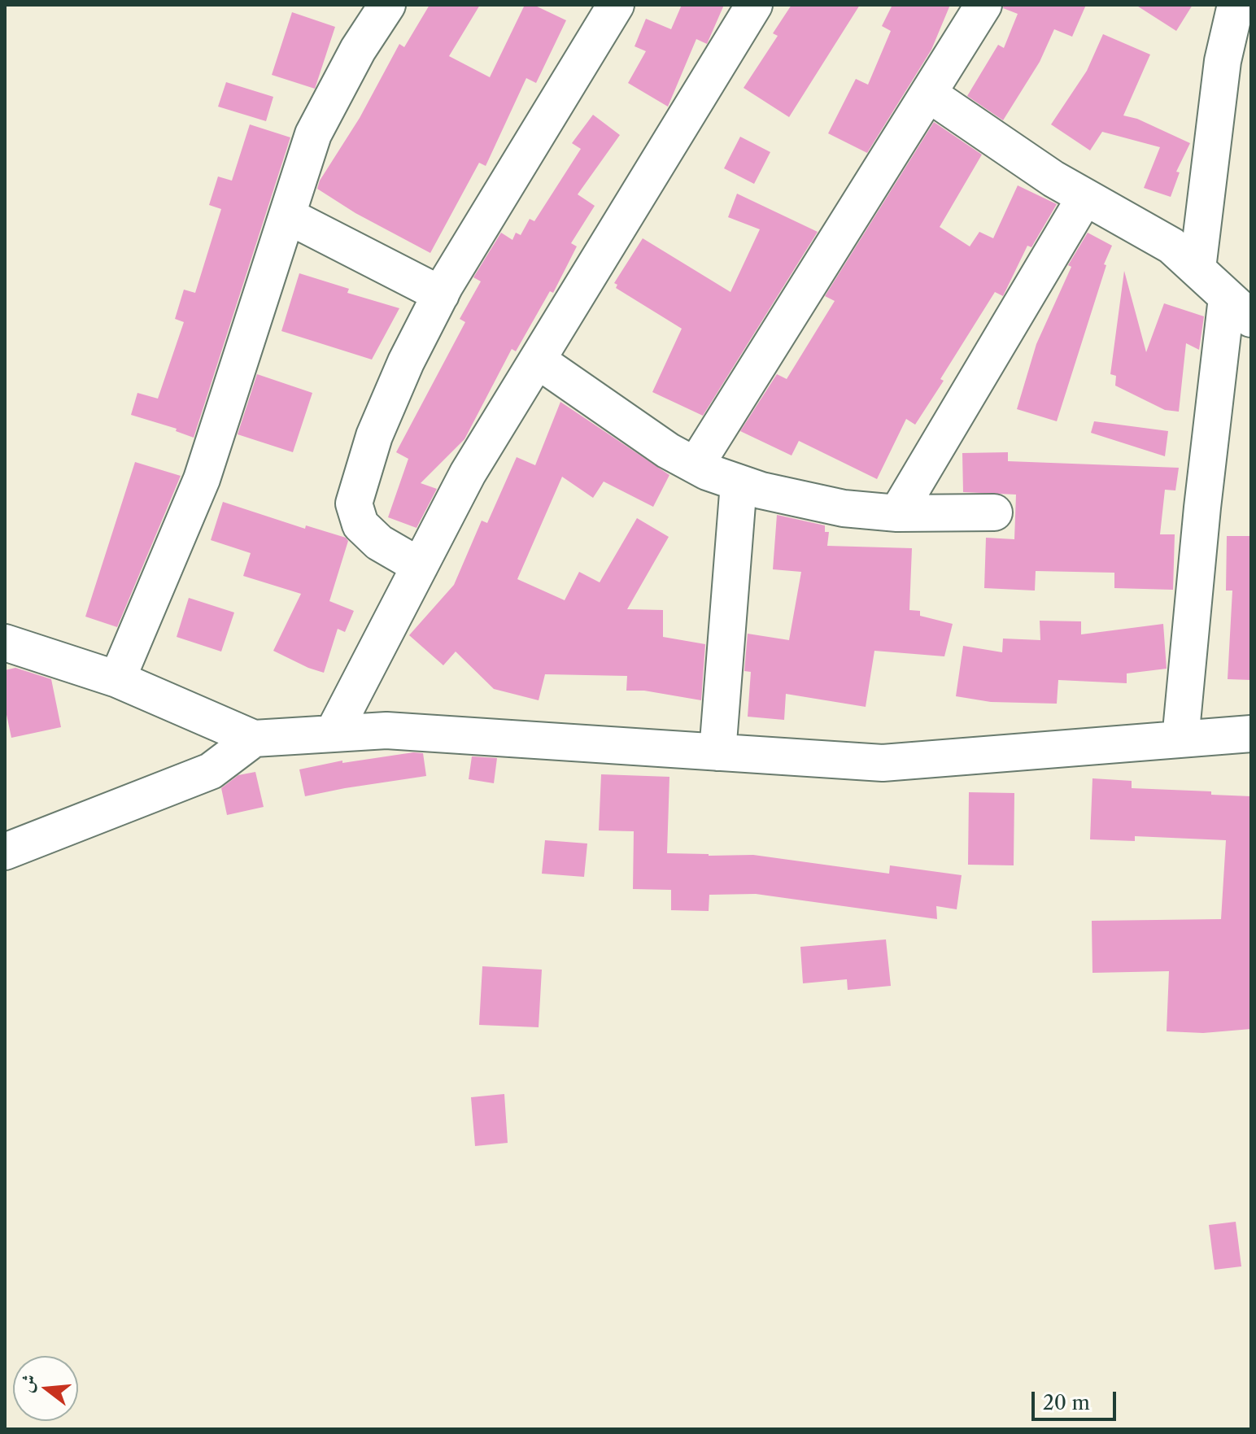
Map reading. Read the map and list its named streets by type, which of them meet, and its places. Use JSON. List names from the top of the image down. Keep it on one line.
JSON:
{"scale_bar":"20 m","north":"left"}
